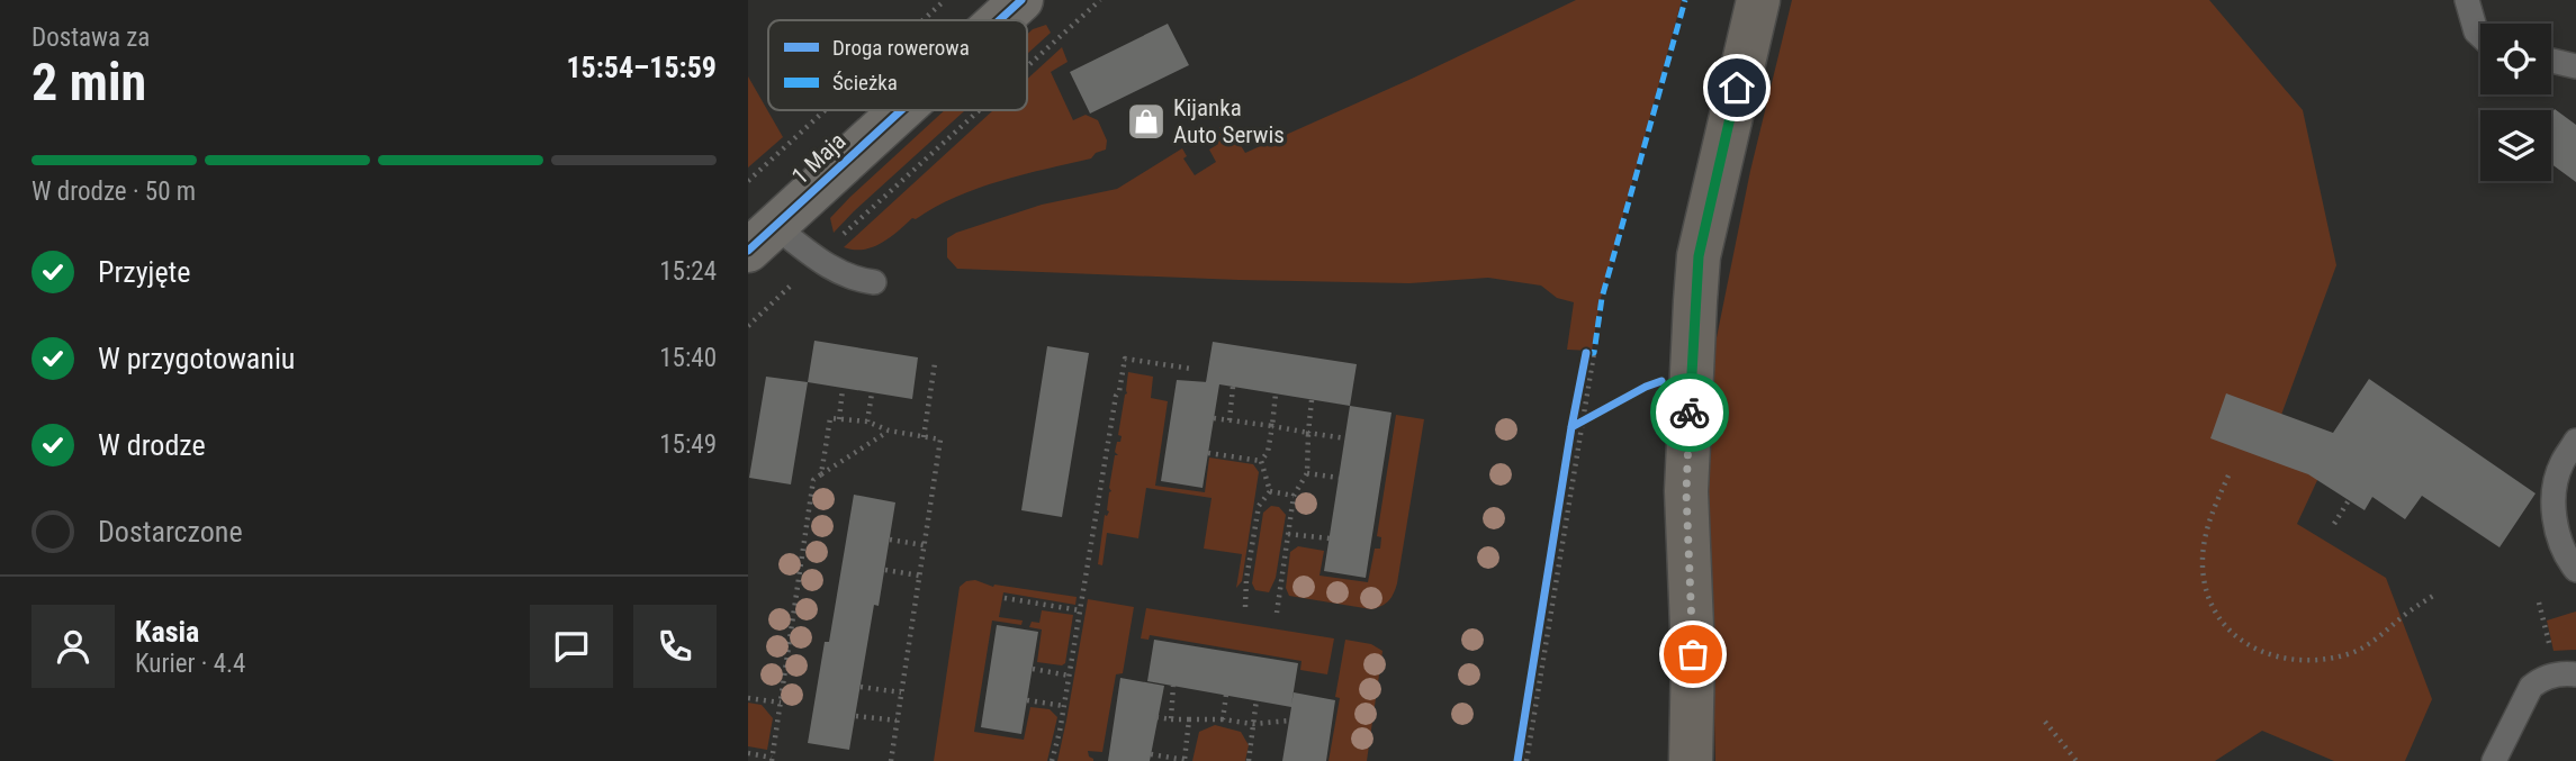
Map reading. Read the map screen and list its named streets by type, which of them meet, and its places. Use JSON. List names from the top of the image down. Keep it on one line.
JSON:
{"streets":{"street":["1 Maja"]},"places":{"shop":["Kijanka Auto Serwis"]},"legend":["Droga rowerowa","Ścieżka"],"page":{"heading":["2 min","Dostawa za","15:54–15:59"],"panel":["Kasia","Kurier · 4.4"],"bar":"W drodze · 50 m","list":[["Przyjęte","15:24"],["W przygotowaniu","15:40"],["W drodze","15:49"],"Dostarczone"]}}
